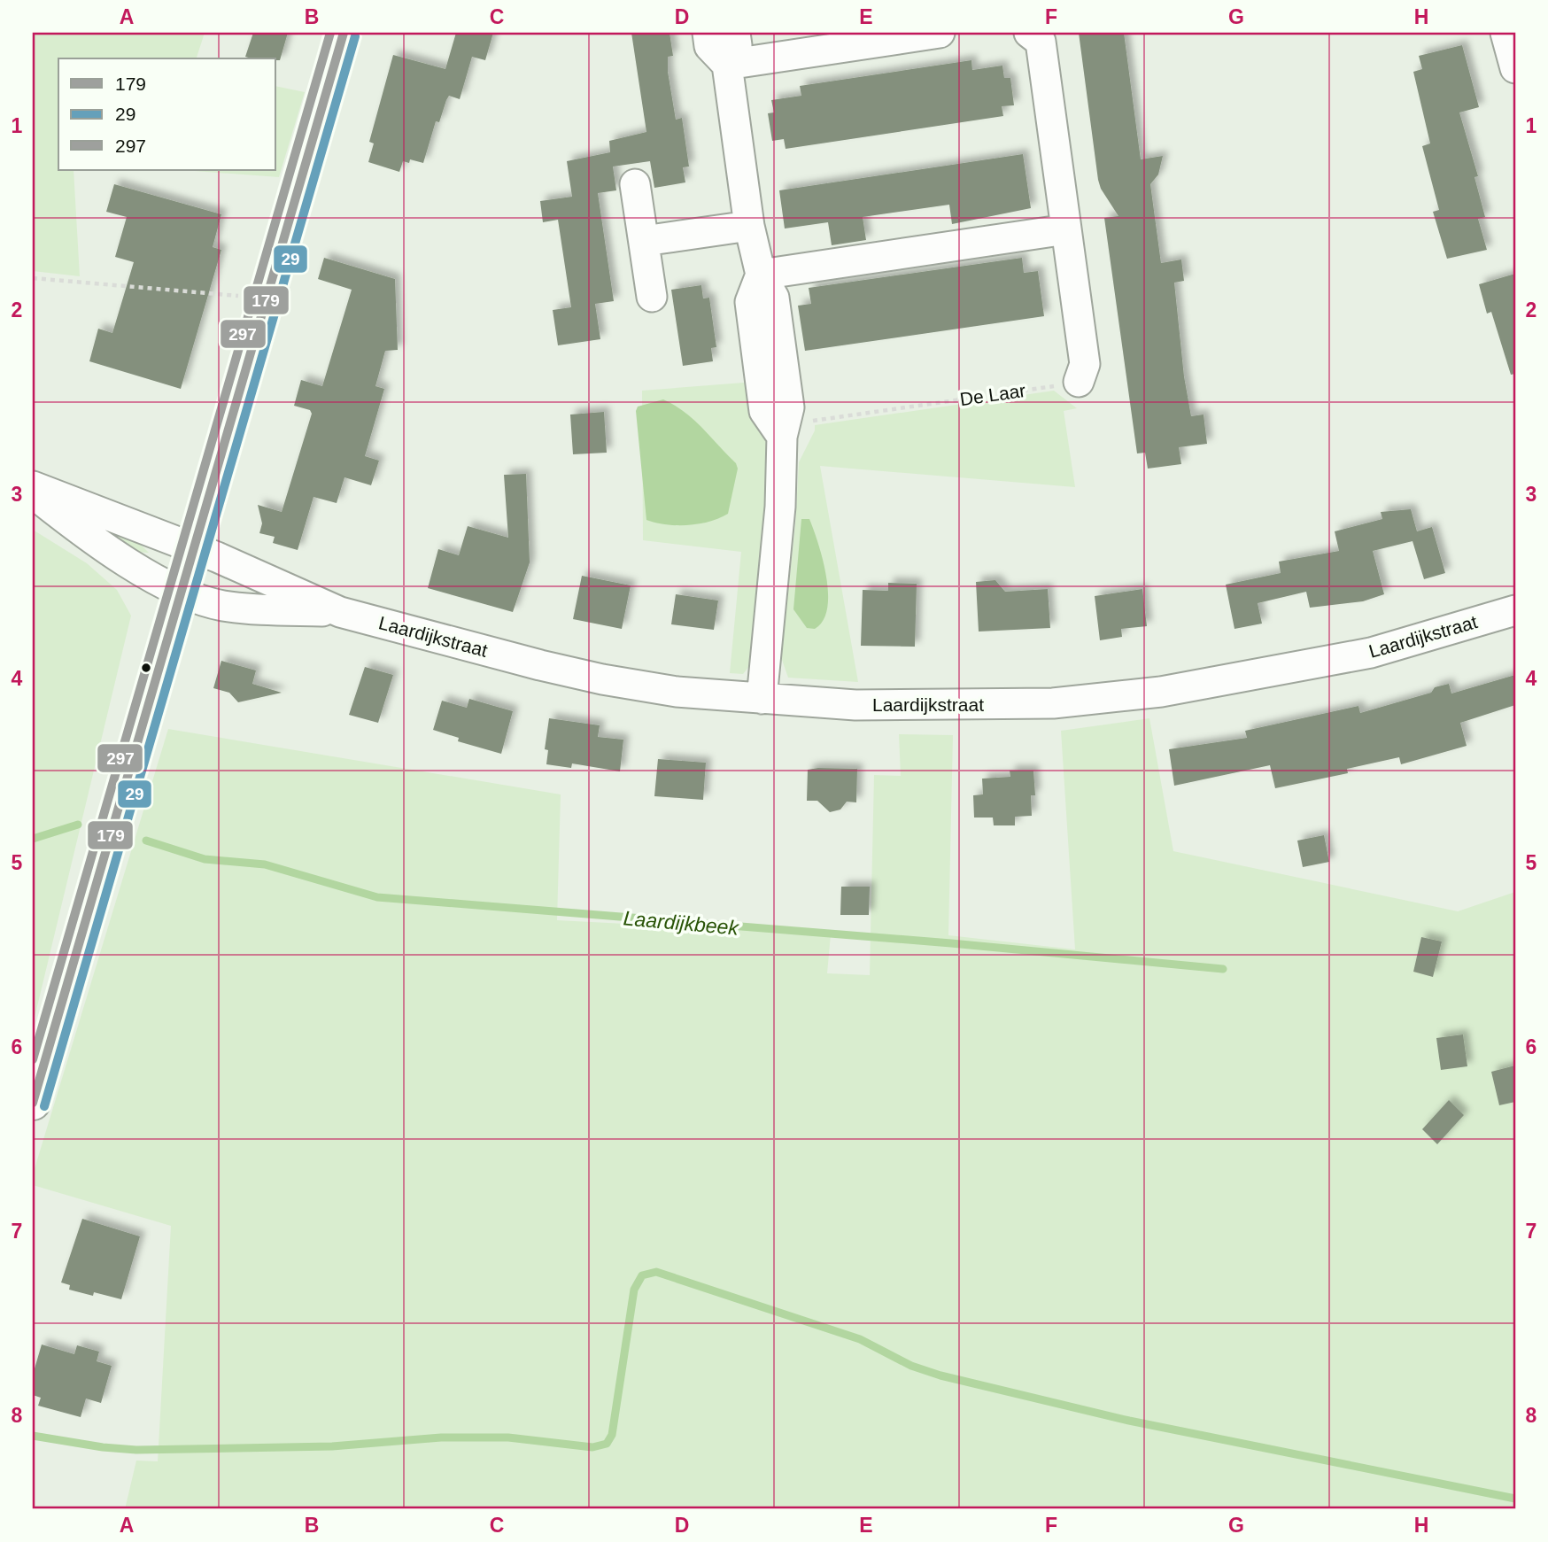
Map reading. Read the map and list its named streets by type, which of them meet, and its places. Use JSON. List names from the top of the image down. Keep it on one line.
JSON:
{"streets":{"street":["Laardijkstraat"],"path":["De Laar"]},"water":["Laardijkbeek"],"lines":["transit line 179","transit line 297","transit line 29"],"legend":["179","29","297"],"grid":{"columns":["A","B","C","D","E","F","G","H"],"rows":["1","2","3","4","5","6","7","8"]}}
